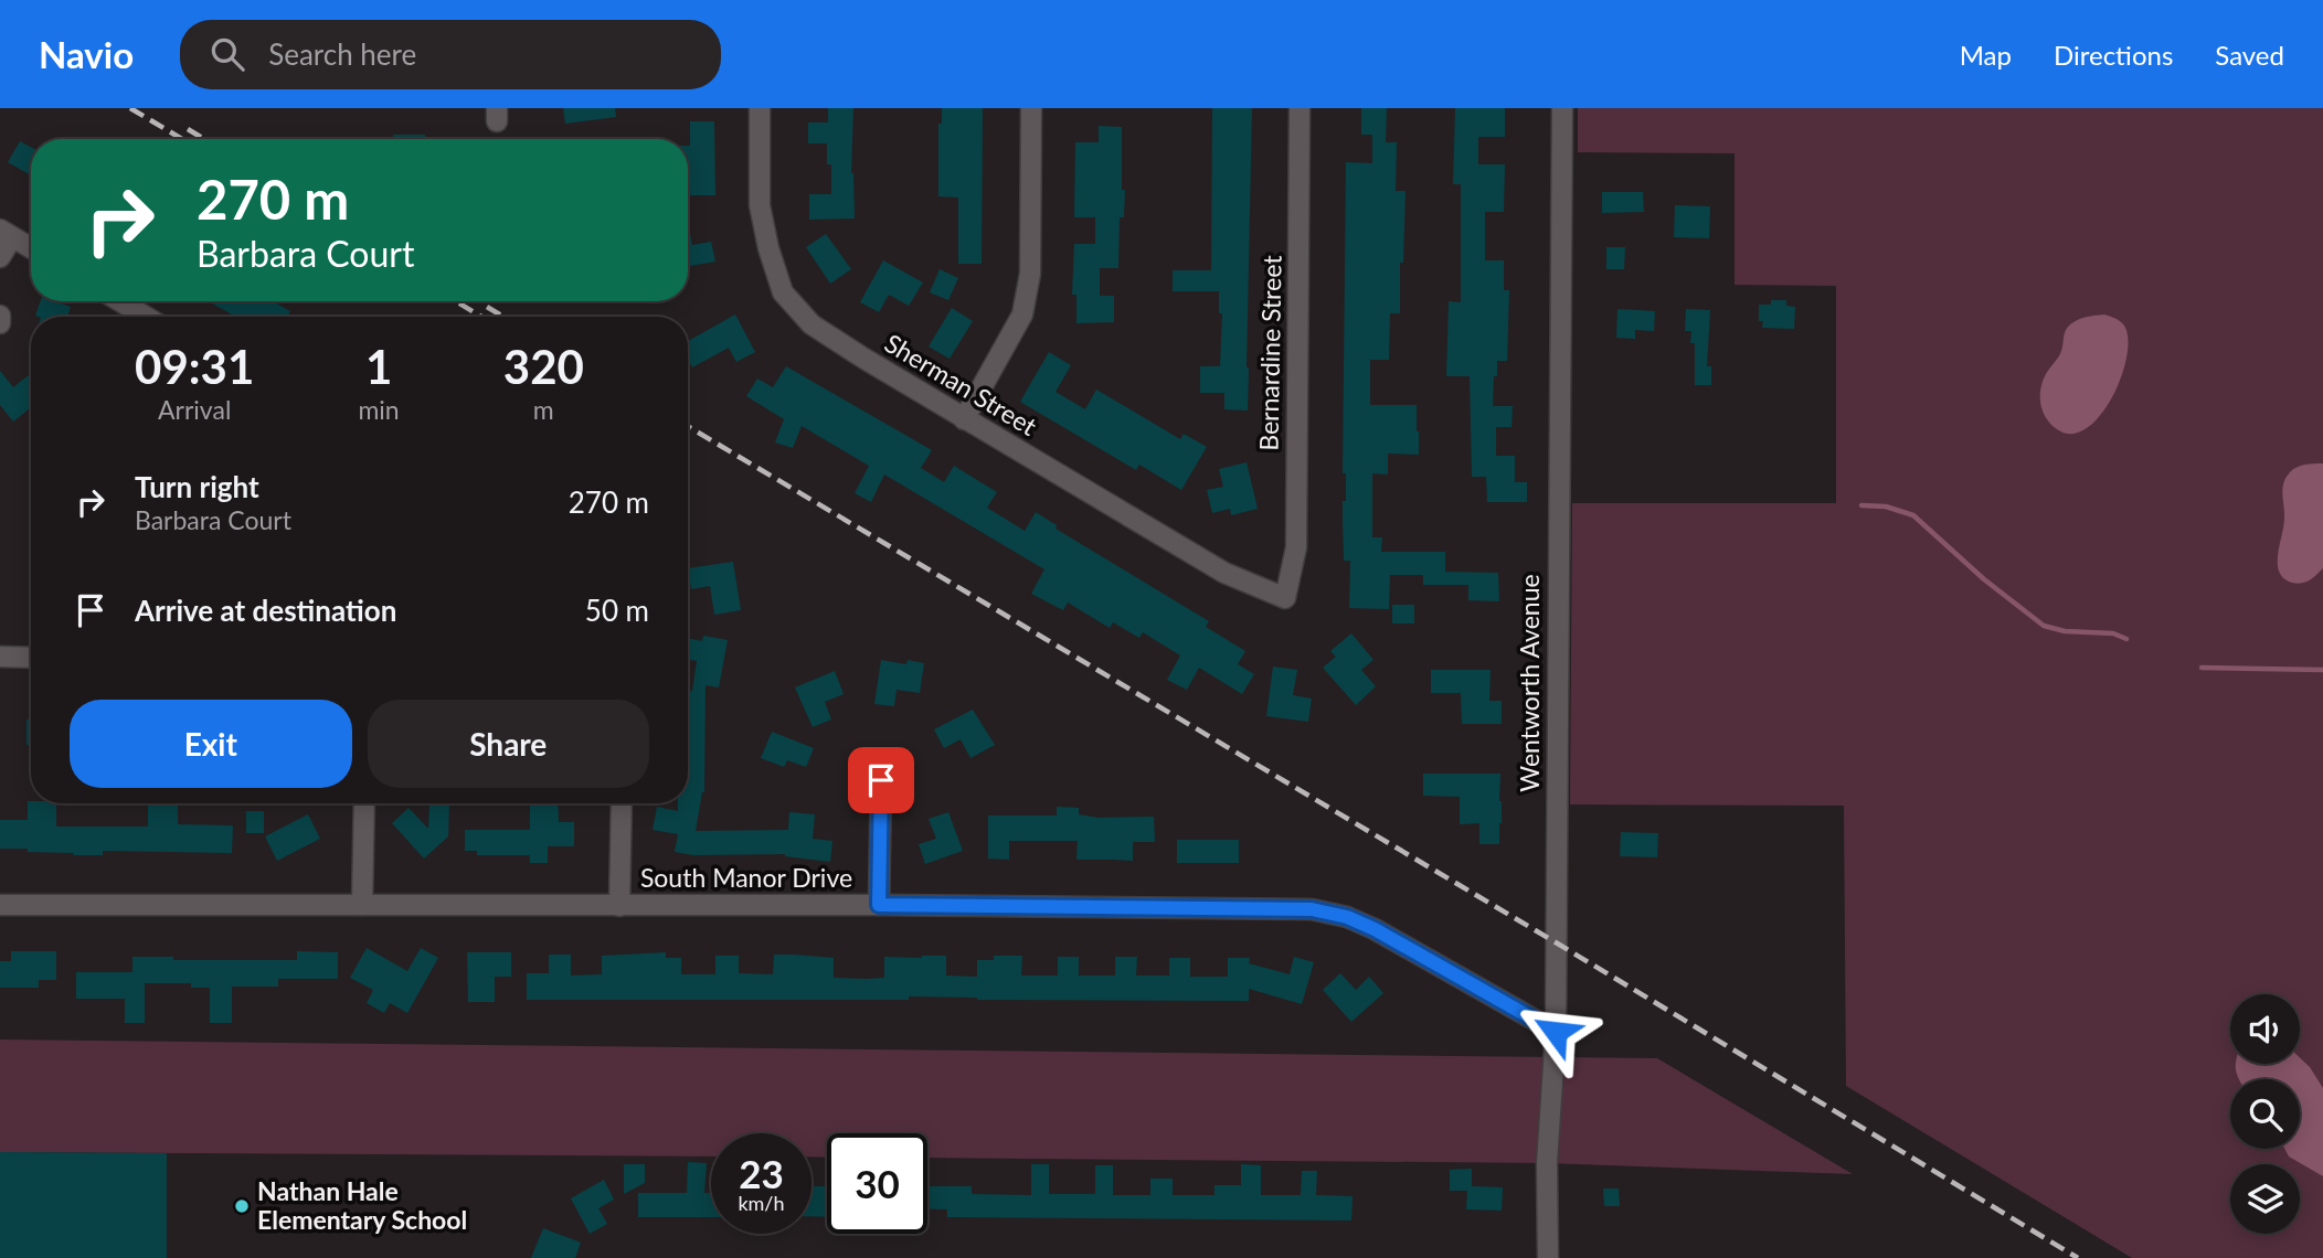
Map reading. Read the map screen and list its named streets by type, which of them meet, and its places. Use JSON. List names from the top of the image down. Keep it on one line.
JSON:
{"streets":{"street":["Bernardine Street","Sherman Street","Wentworth Avenue","South Manor Drive"]},"crossings":[["Bernardine Street","Sherman Street"],["Wentworth Avenue","South Manor Drive"]],"places":["Nathan Hale Elementary School"],"page":{"header":"Navio","search":"Search here","nav":["Map","Directions","Saved"],"turn":["270 m","Barbara Court"],"eta":["09:31","Arrival","1","min","320","m"],"list":[{"name":"Turn right","note":"Barbara Court","value":"270 m"},{"name":"Arrive at destination","value":"50 m"}],"buttons":["Exit","Share"],"speed":"23 km/h","limit":"30"}}
